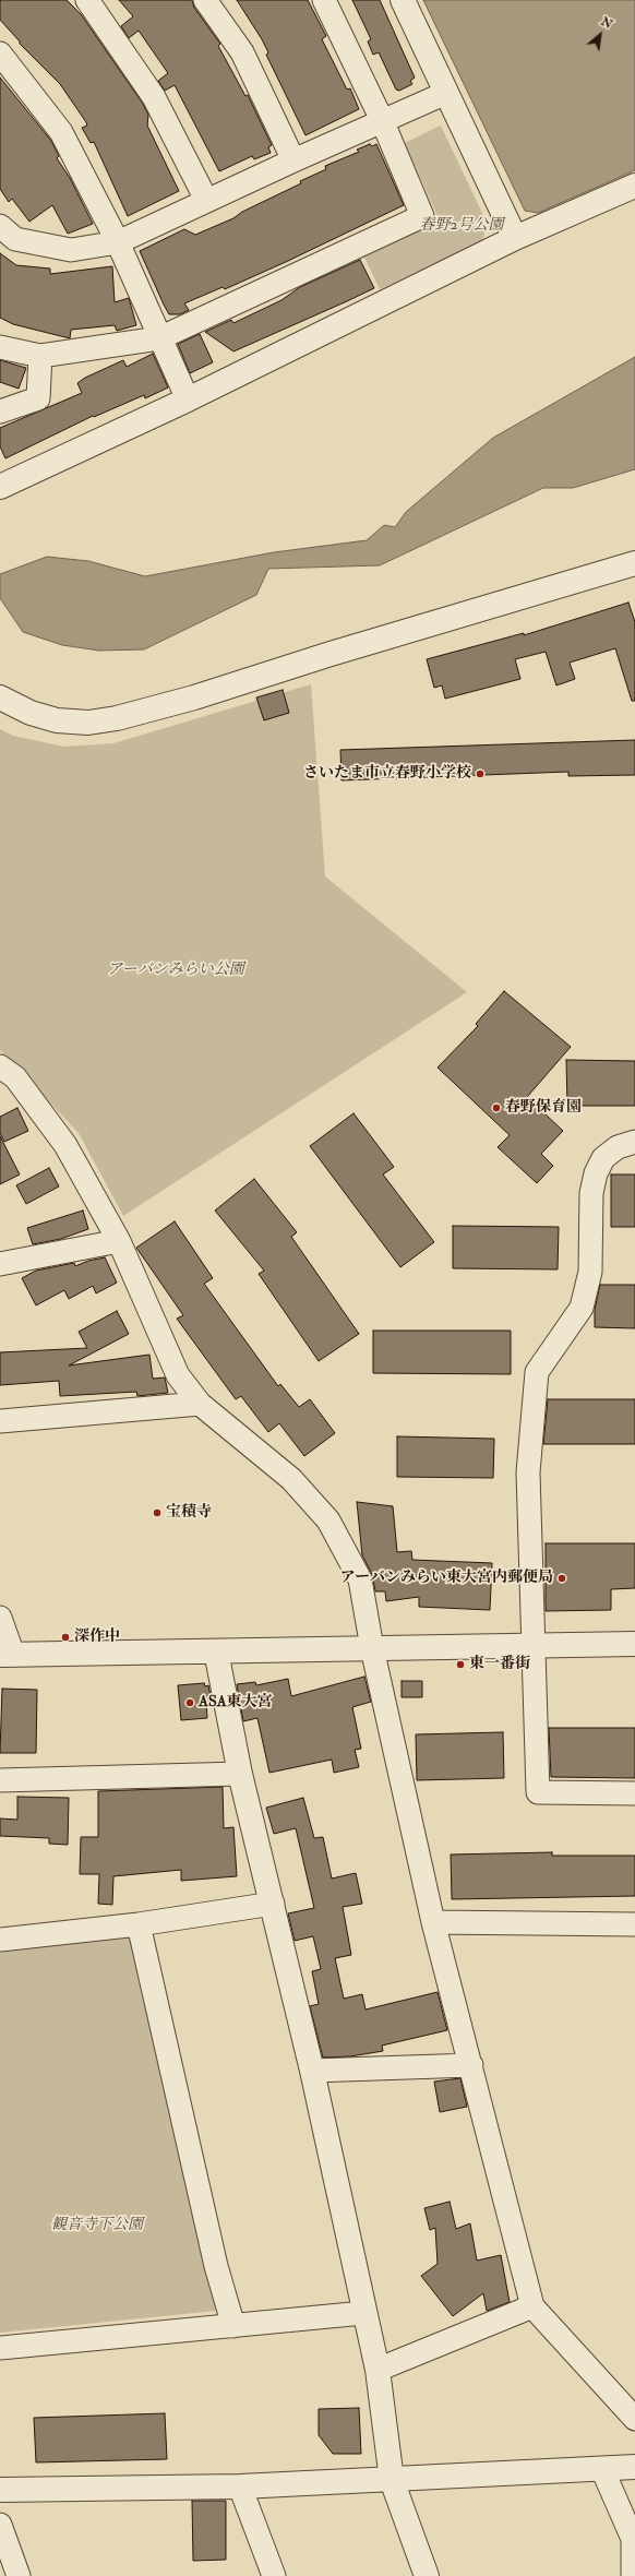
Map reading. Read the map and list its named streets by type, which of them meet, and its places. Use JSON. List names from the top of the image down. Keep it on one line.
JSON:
{"parks":["春野2号公園","アーバンみらい公園","観音寺下公園"],"places":["さいたま市立春野小学校","春野保育園","宝積寺","アーバンみらい東大宮内郵便局","深作中","東一番街","ASA東大宮"],"north":"top right"}
